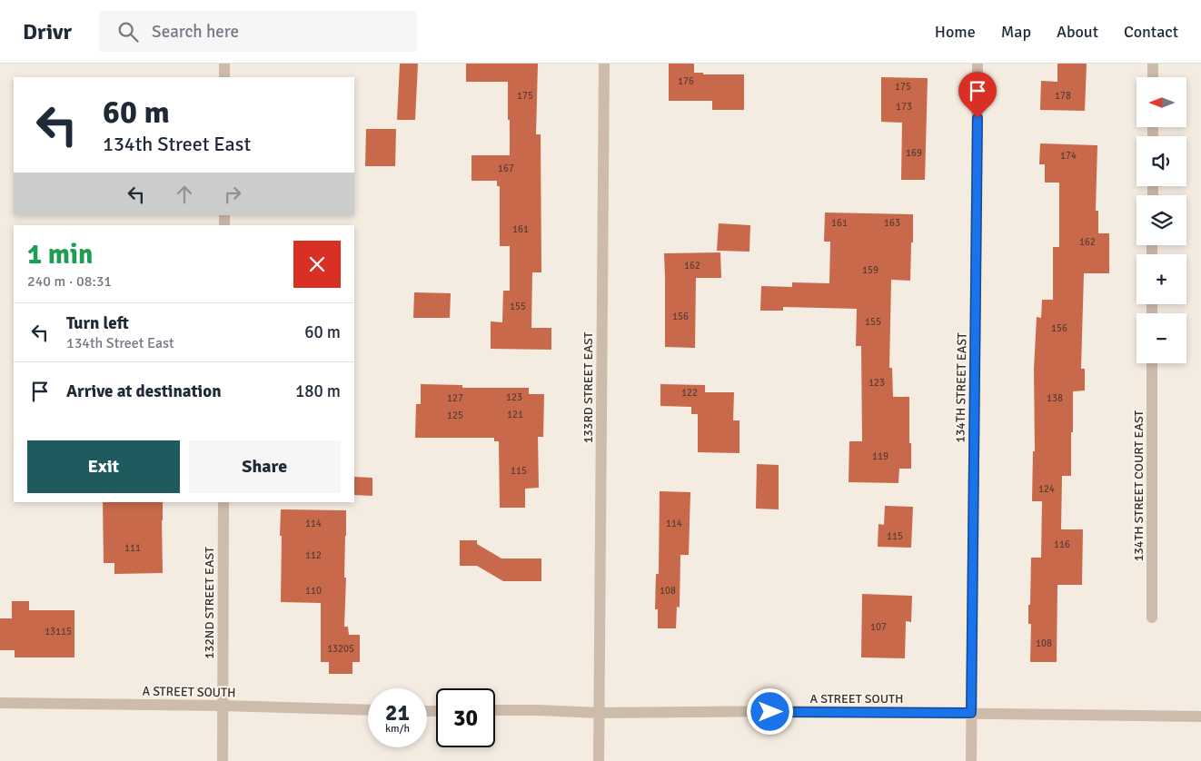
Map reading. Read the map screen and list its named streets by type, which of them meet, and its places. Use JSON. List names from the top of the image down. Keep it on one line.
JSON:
{"streets":{"street":["133RD STREET EAST","134TH STREET EAST","134TH STREET COURT EAST","132ND STREET EAST","A STREET SOUTH"]},"crossings":[["133RD STREET EAST","A STREET SOUTH"],["134TH STREET EAST","A STREET SOUTH"],["132ND STREET EAST","A STREET SOUTH"]],"house_numbers":["176","175","175","178","173","169","174","167","161","163","161","162","162","159","155","156","155","156","123","122","123","127","138","121","125","119","115","124","114","114","115","116","111","112","110","108","107","13115","108","13205"],"north":"left","page":{"header":"Drivr","search":"Search here","nav":["Home","Map","About","Contact"],"map_buttons":["+","−"],"turn":["60 m","134th Street East"],"heading":["1 min","240 m · 08:31"],"list":[{"name":"Turn left","note":"134th Street East","value":"60 m"},{"name":"Arrive at destination","value":"180 m"}],"buttons":["Exit","Share"],"speed":"21 km/h","limit":"30"}}
